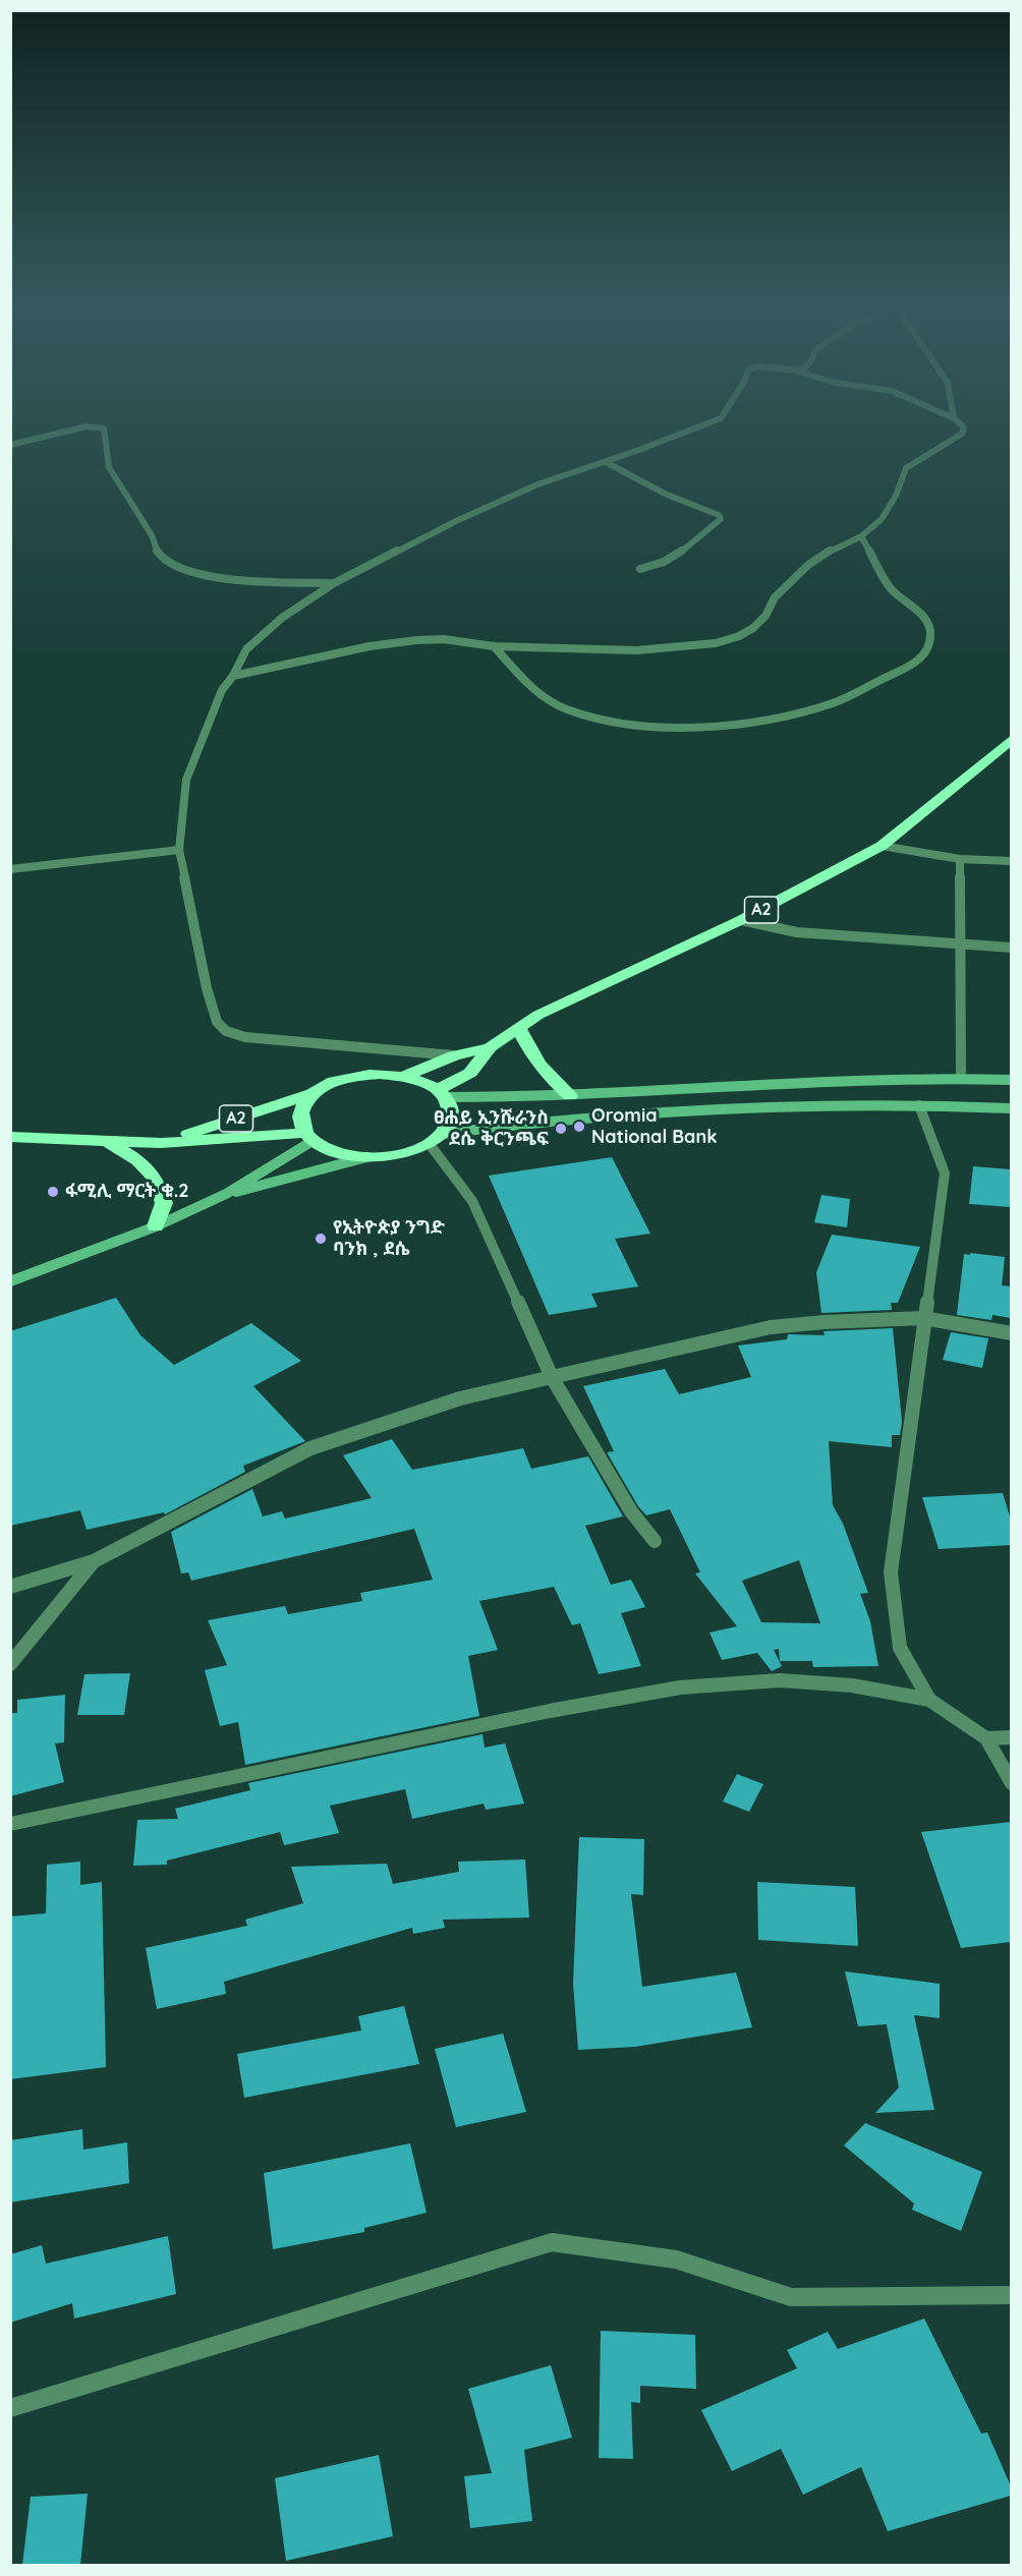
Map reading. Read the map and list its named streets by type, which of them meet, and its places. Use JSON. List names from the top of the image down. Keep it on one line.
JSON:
{"streets":{"highway":["A2"]},"places":["Oromia National Bank","ፀሐይ ኢንሹራንስ ደሴ ቅርንጫፍ","ፋሚሊ ማርት ቁ.2","የኢትዮጵያ ንግድ ባንክ , ደሴ"]}
